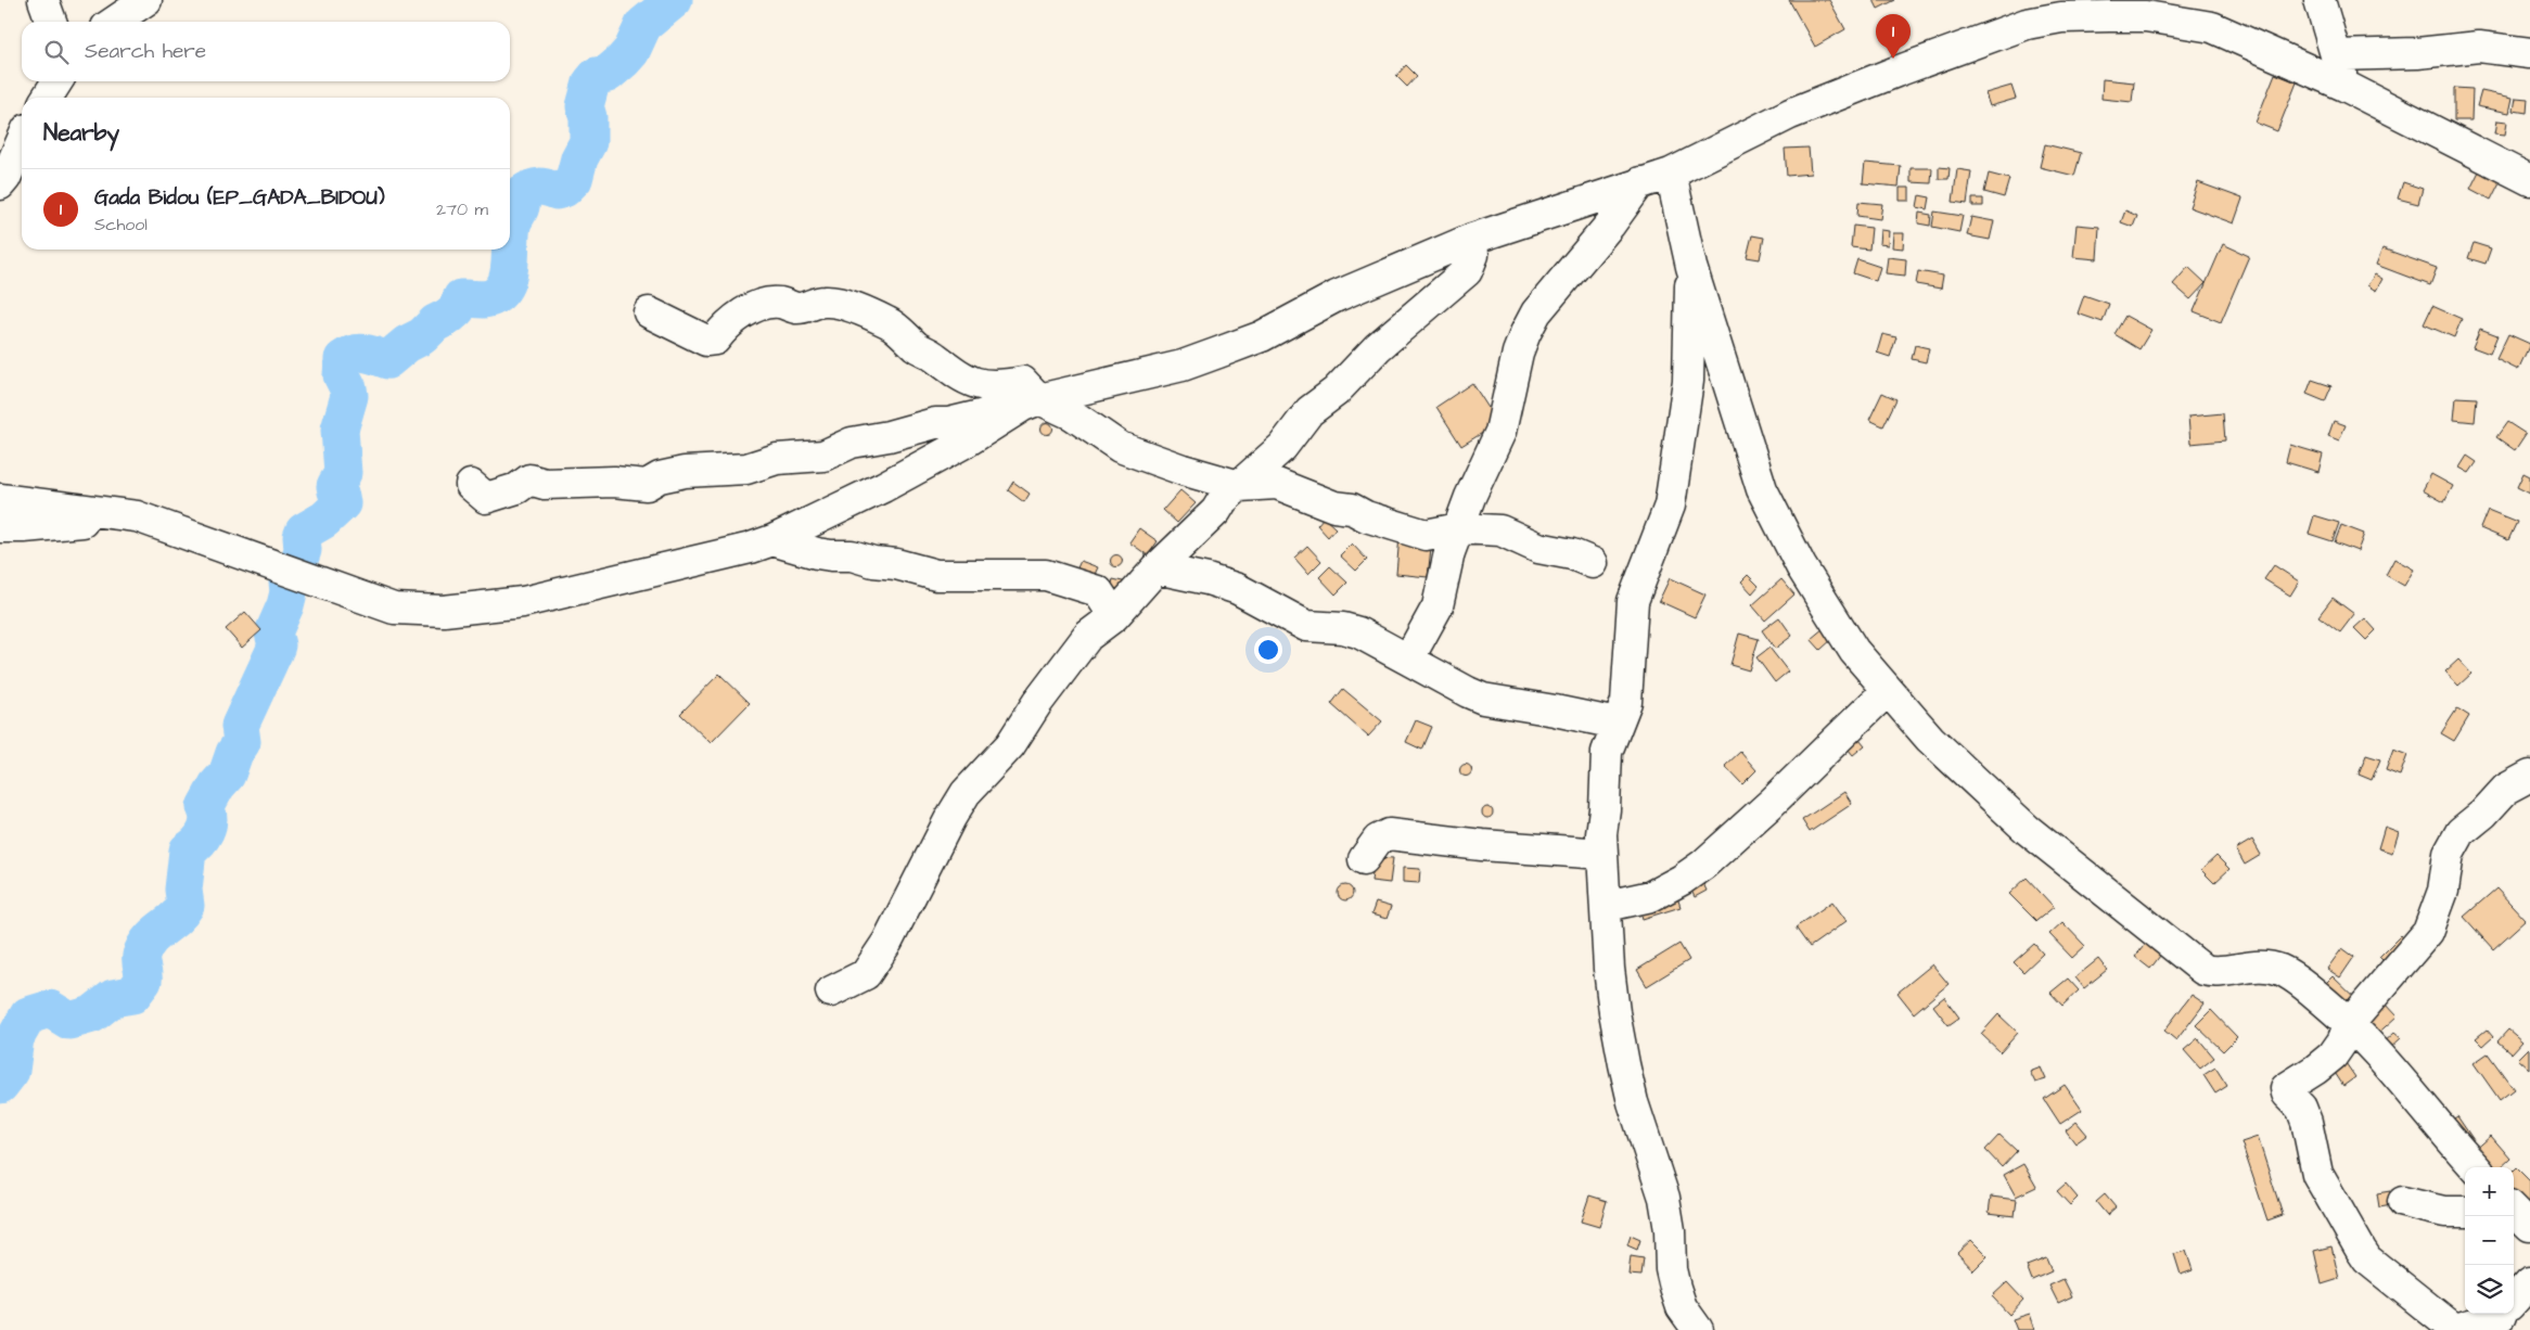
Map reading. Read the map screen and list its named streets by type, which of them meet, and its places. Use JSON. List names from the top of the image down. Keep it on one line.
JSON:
{"page":{"pins":"1","search":"Search here","heading":"Nearby","list":[{"mark":"1","name":"Gada Bidou (EP_GADA_BIDOU)","note":"School","value":"270 m"}],"map_buttons":["+","−"]}}
